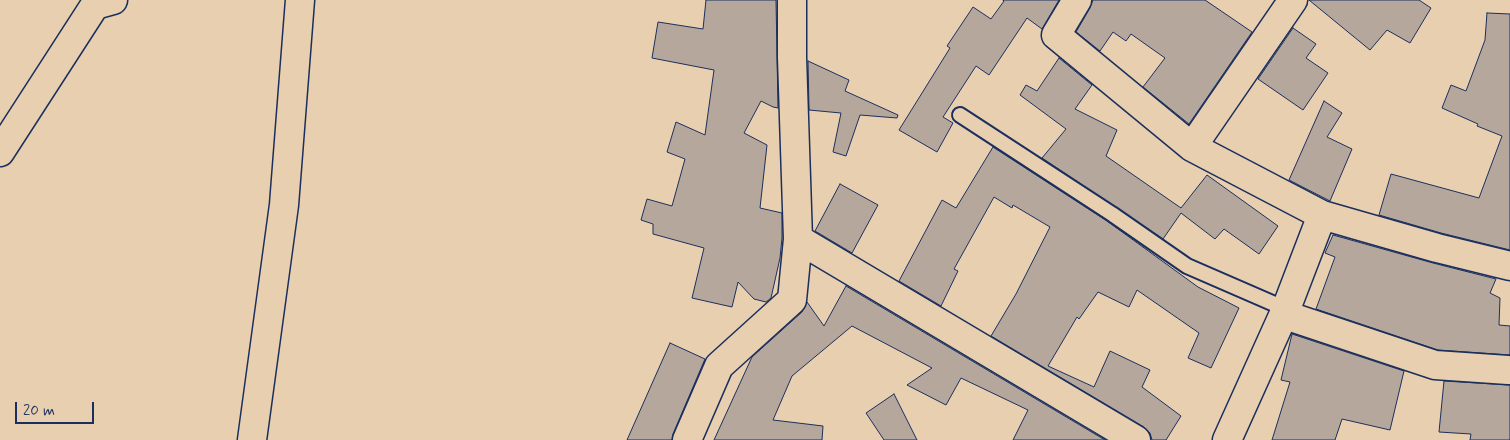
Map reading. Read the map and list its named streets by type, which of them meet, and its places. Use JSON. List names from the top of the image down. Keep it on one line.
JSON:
{"scale_bar":"20 m"}
